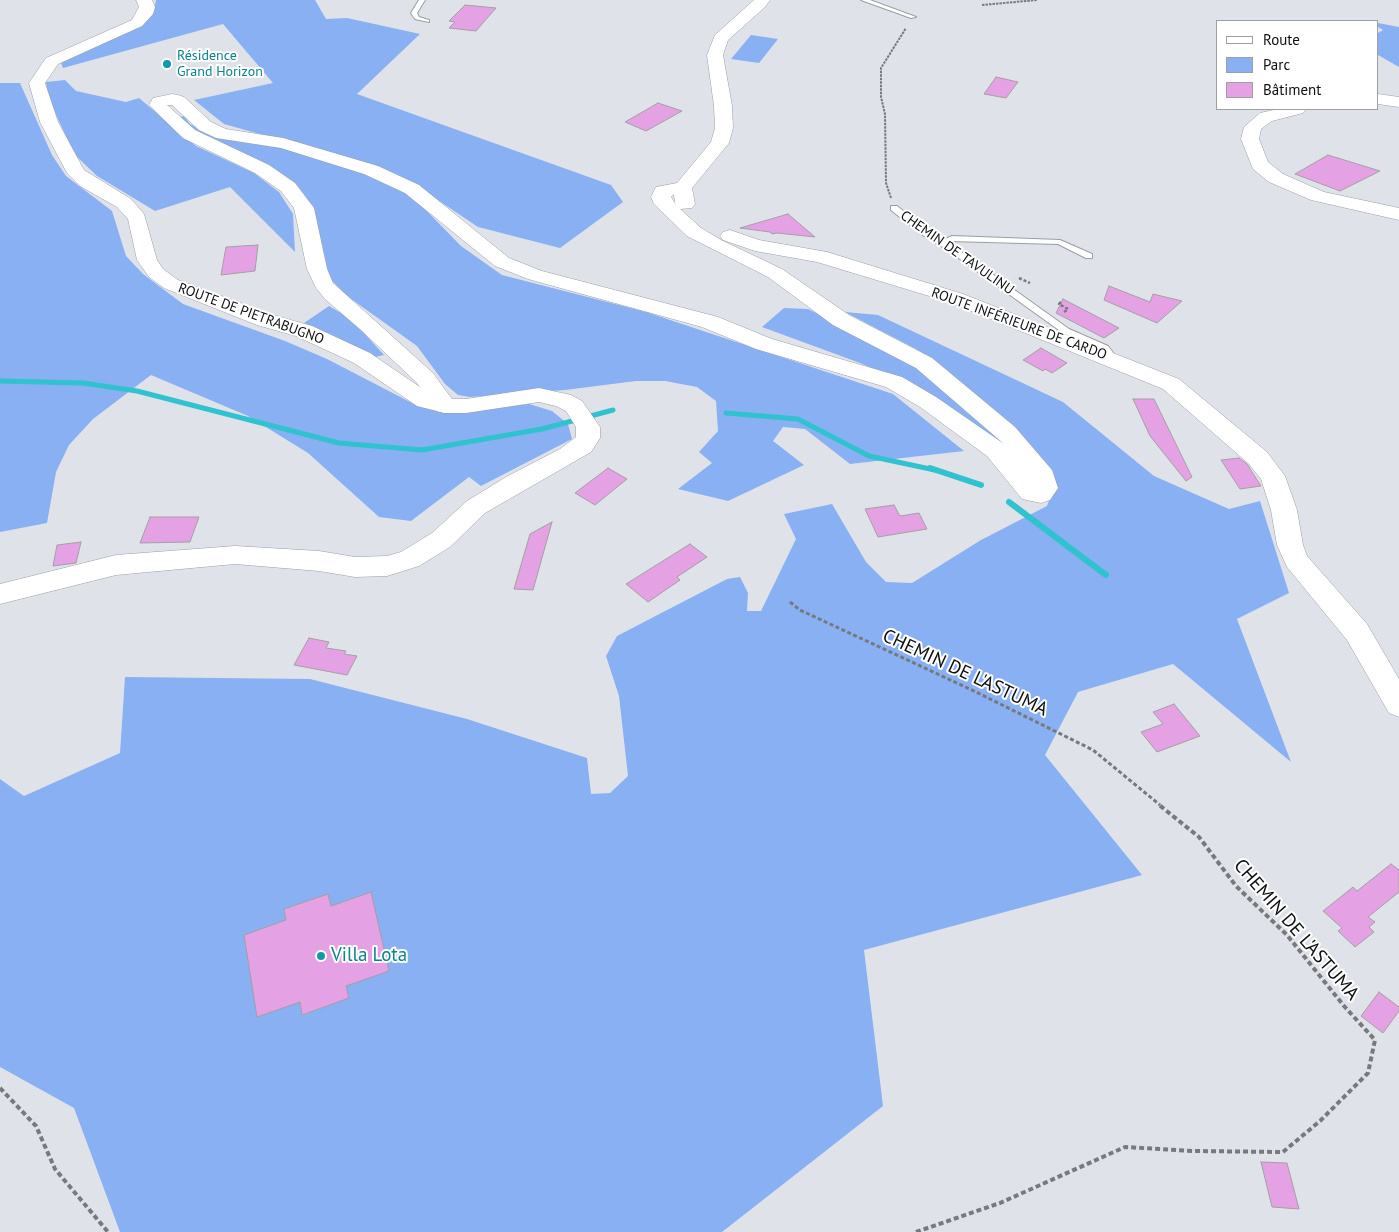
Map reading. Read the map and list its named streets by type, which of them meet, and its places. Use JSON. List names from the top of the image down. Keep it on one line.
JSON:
{"streets":{"street":["ROUTE DE PIETRABUGNO","ROUTE INFÉRIEURE DE CARDO"],"lane":["CHEMIN DE TAVULINU"],"path":["CHEMIN DE L'ASTUMA"]},"crossings":[["CHEMIN DE TAVULINU","ROUTE INFÉRIEURE DE CARDO"]],"places":["Résidence Grand Horizon","Villa Lota"],"legend":["Route","Parc","Bâtiment"]}
